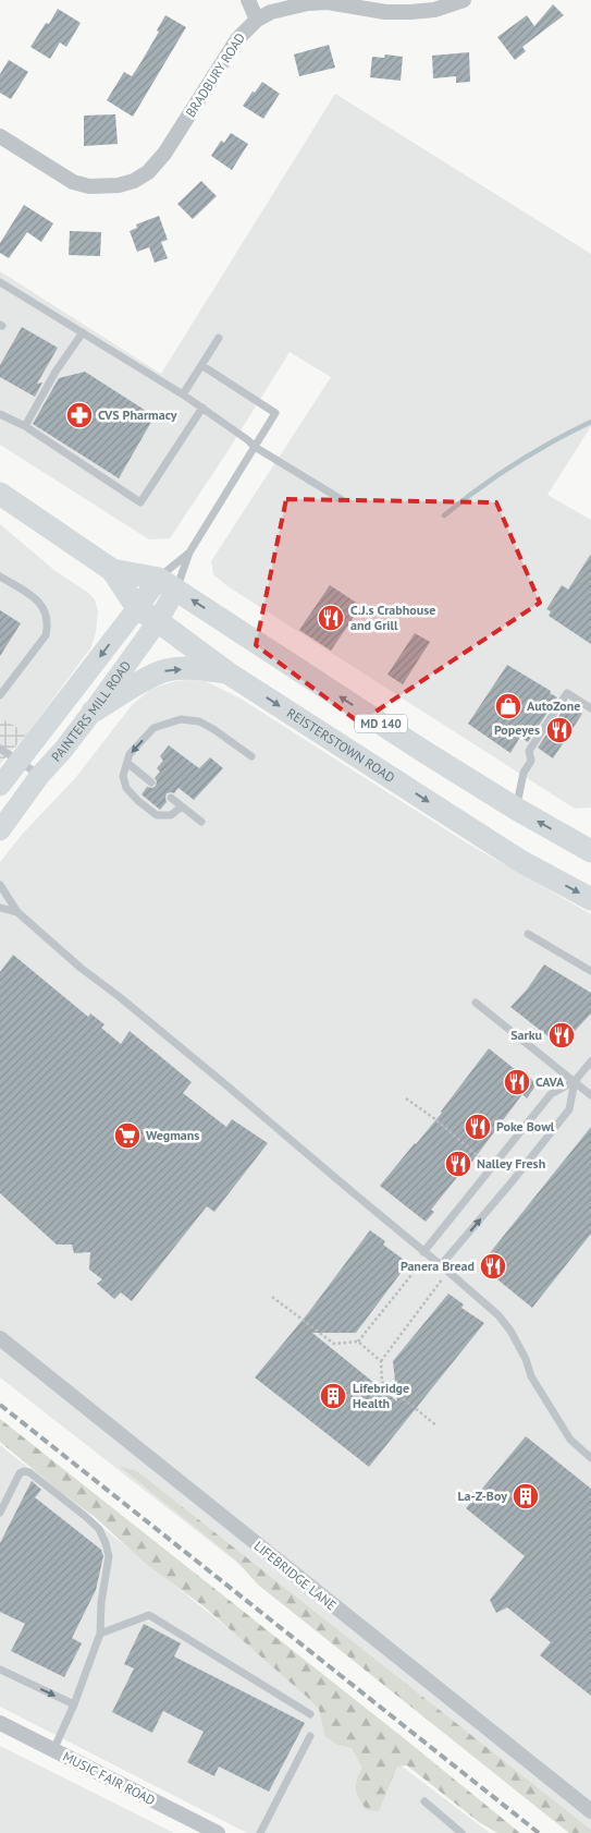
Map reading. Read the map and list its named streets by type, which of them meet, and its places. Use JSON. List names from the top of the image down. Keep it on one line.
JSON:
{"streets":{"main road":["PAINTERS MILL ROAD","MD 140","REISTERSTOWN ROAD"],"street":["BRADBURY ROAD","LIFEBRIDGE LANE","MUSIC FAIR ROAD"]},"crossings":[["PAINTERS MILL ROAD","REISTERSTOWN ROAD"]],"places":{"pharmacy":["CVS Pharmacy"],"restaurant":["C.J.s Crabhouse and Grill","Popeyes","Sarku","CAVA","Poke Bowl","Nalley Fresh","Panera Bread"],"shop":["AutoZone"],"supermarket":["Wegmans"],"building":["Lifebridge Health","La-Z-Boy"]}}
